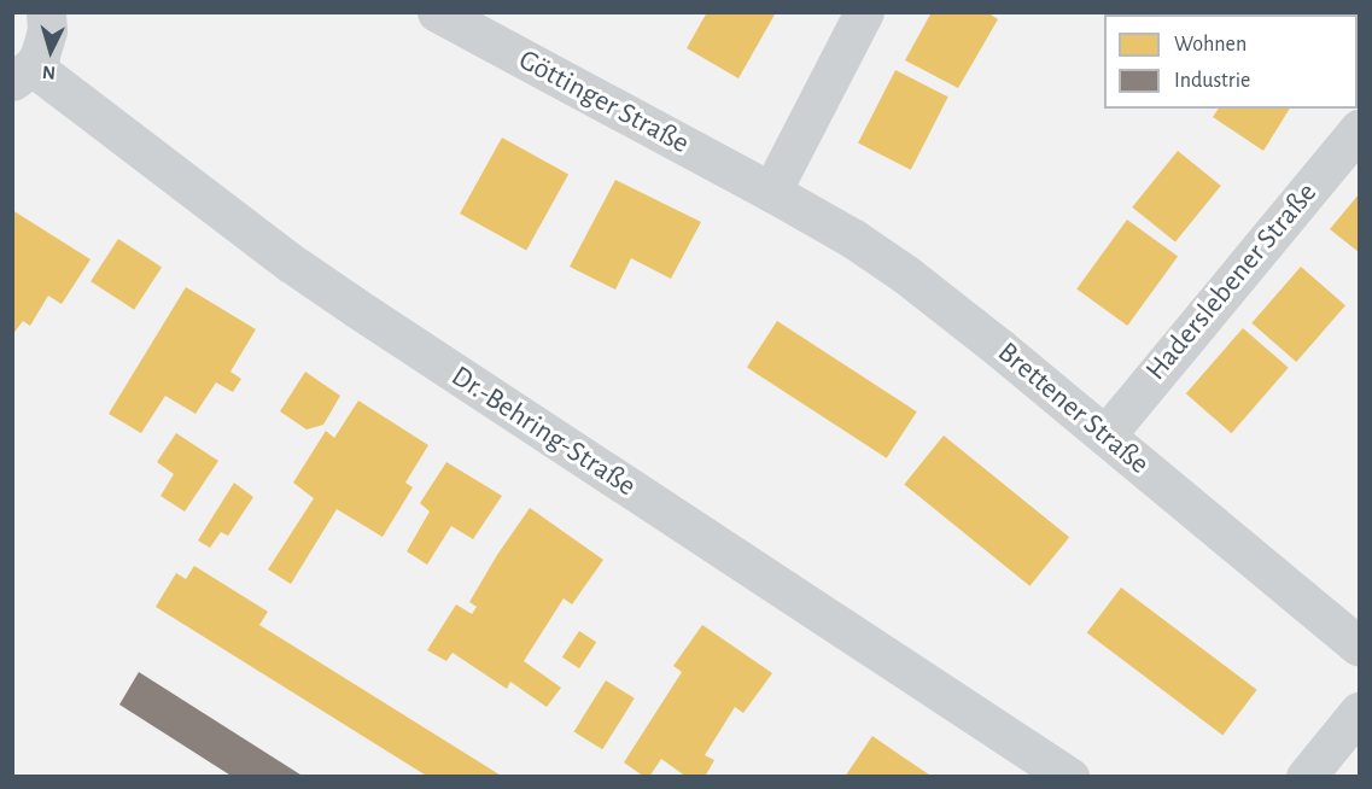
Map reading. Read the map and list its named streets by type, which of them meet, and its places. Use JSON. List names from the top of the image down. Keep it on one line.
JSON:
{"streets":{"street":["Göttinger Straße","Haderslebener Straße","Brettener Straße","Dr.-Behring-Straße"]},"crossings":[["Göttinger Straße","Brettener Straße"],["Haderslebener Straße","Brettener Straße"]],"legend":["Wohnen","Industrie"],"north":"bottom"}
